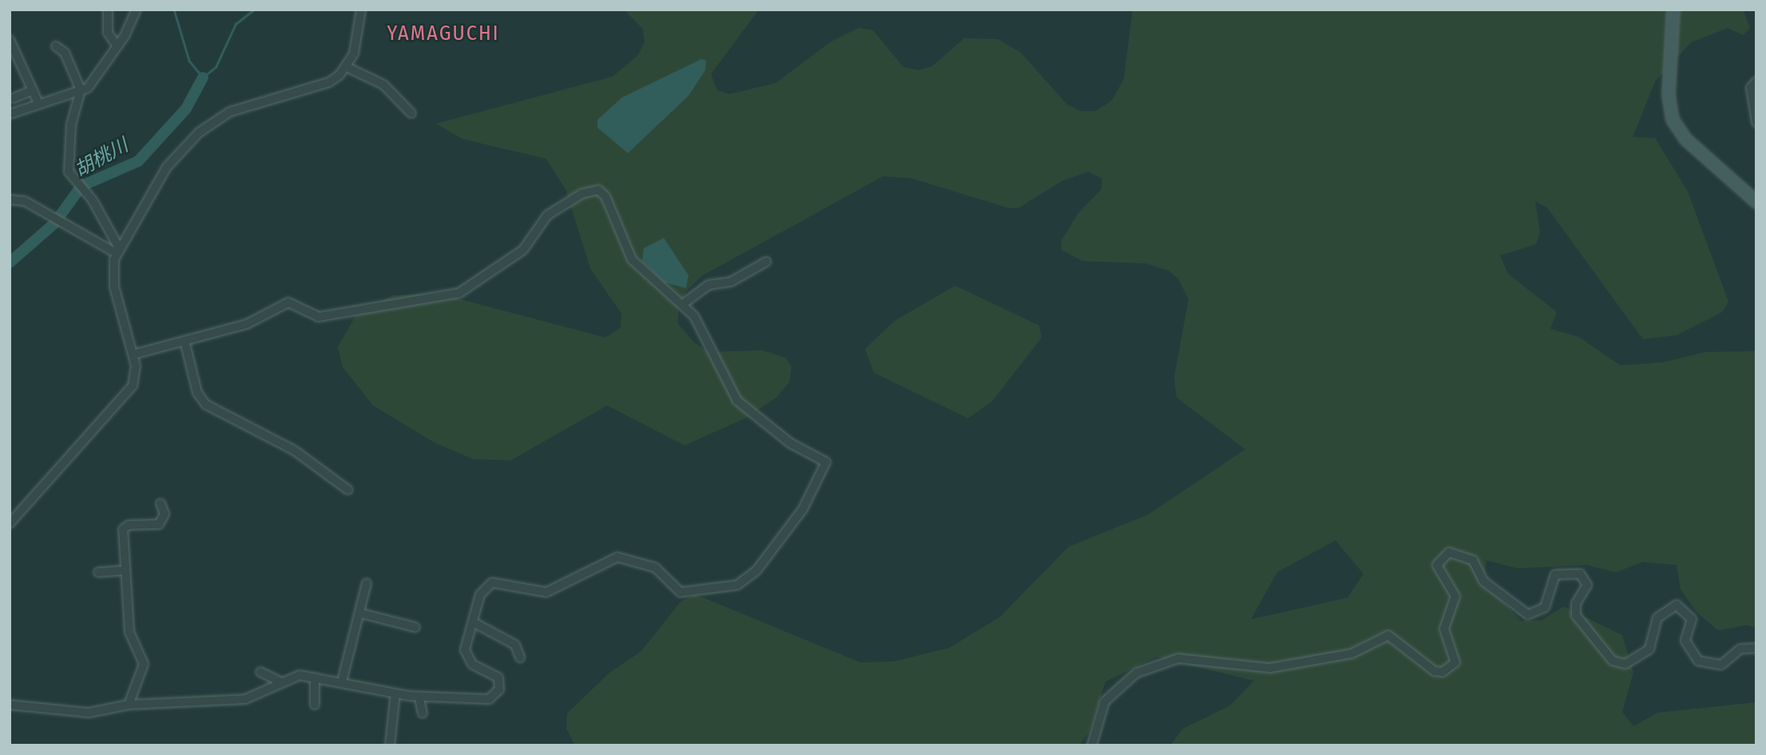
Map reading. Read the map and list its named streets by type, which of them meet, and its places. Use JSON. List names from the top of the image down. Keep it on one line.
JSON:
{"districts":["YAMAGUCHI"],"water":["胡桃川"]}
